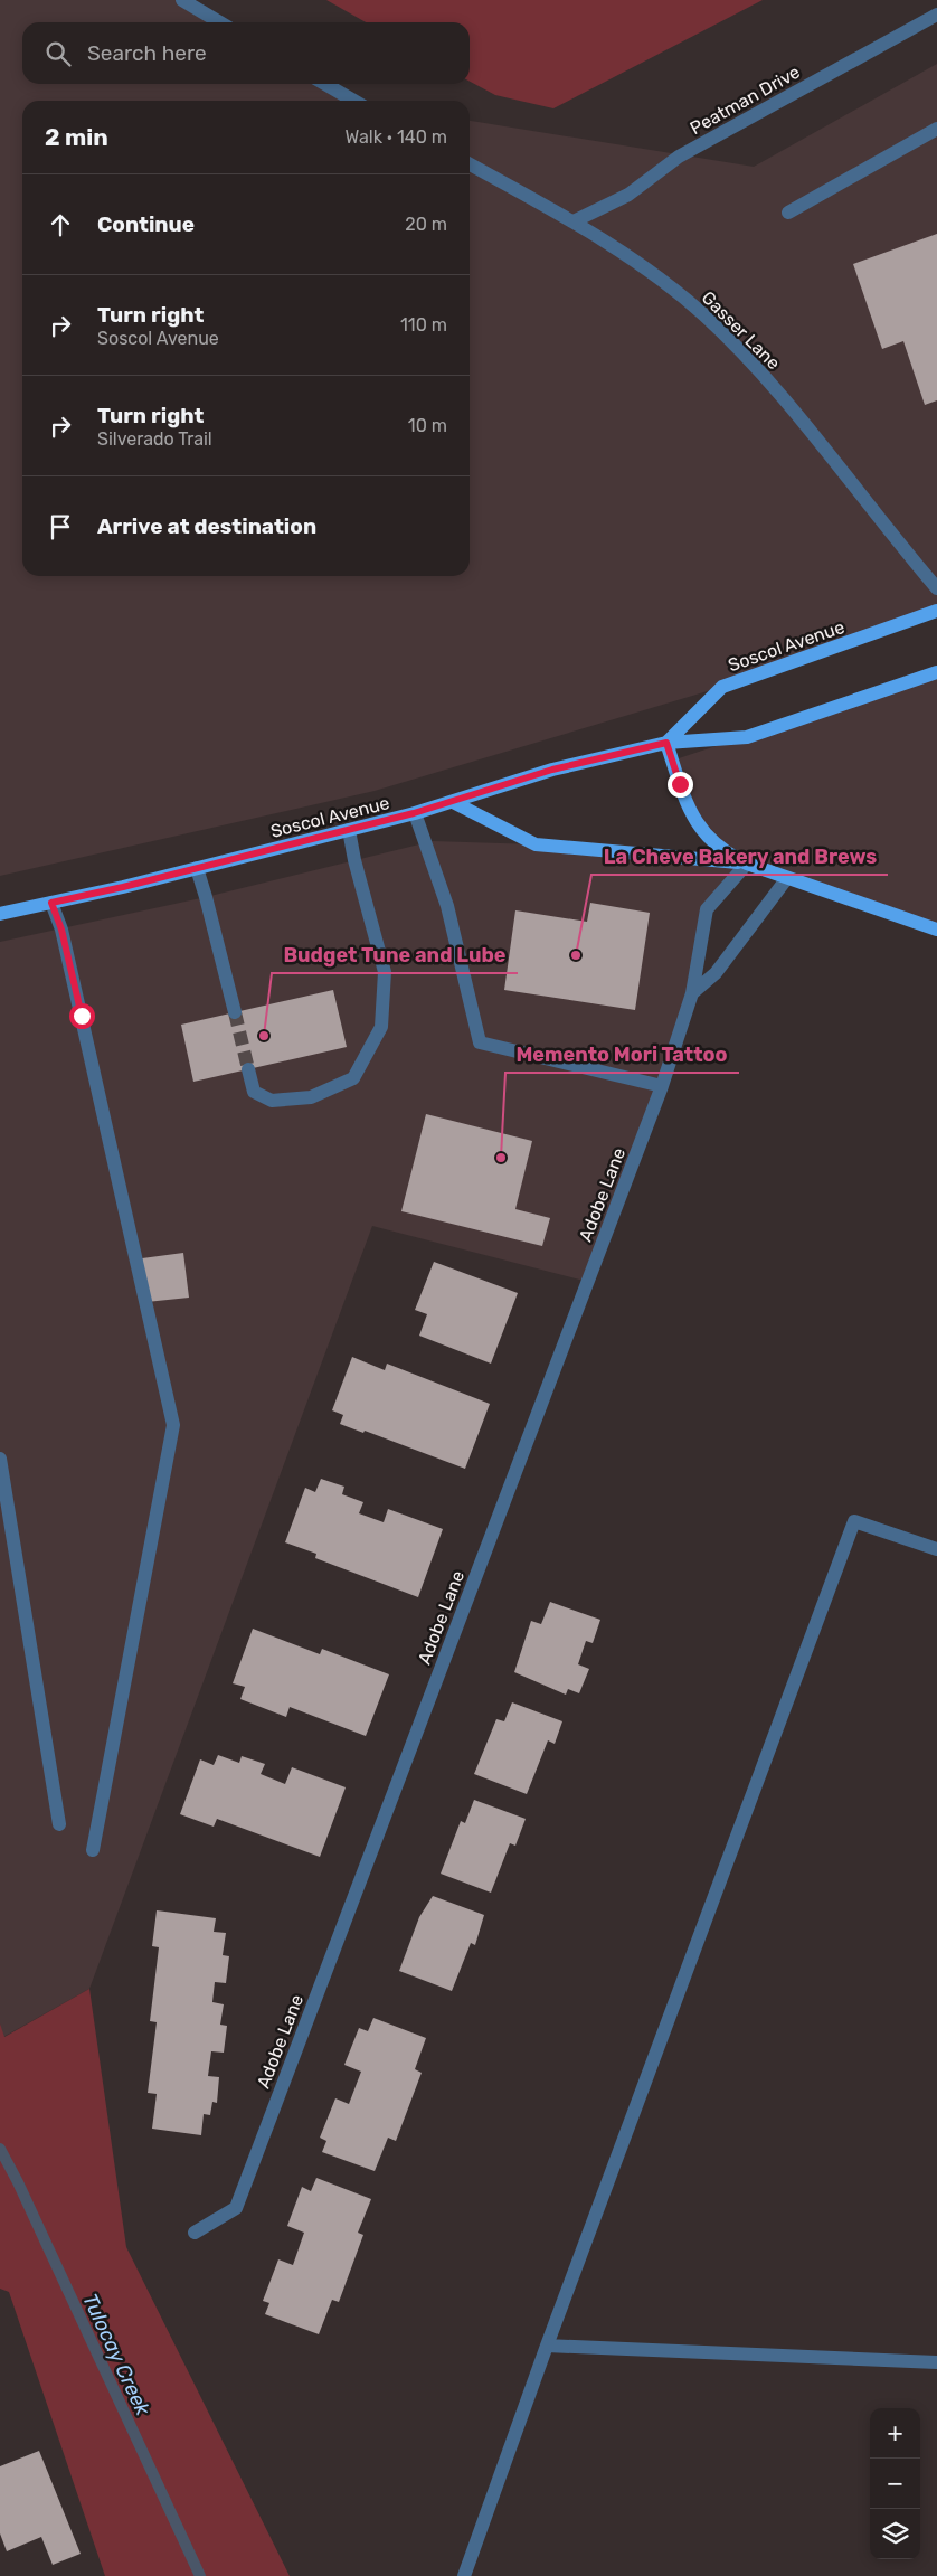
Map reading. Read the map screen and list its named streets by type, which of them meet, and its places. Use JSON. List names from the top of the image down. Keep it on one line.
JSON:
{"streets":{"main road":["Soscol Avenue"],"street":["Peatman Drive","Gasser Lane","Adobe Lane"]},"crossings":[["Peatman Drive","Gasser Lane"]],"water":["Tulocay Creek"],"places":["La Cheve Bakery and Brews","Budget Tune and Lube","Memento Mori Tattoo"],"page":{"search":"Search here","heading":["2 min","Walk · 140 m"],"list":[["Continue","20 m"],["Turn right","Soscol Avenue","110 m"],["Turn right","Silverado Trail","10 m"],"Arrive at destination"],"map_buttons":["+","−"]}}
